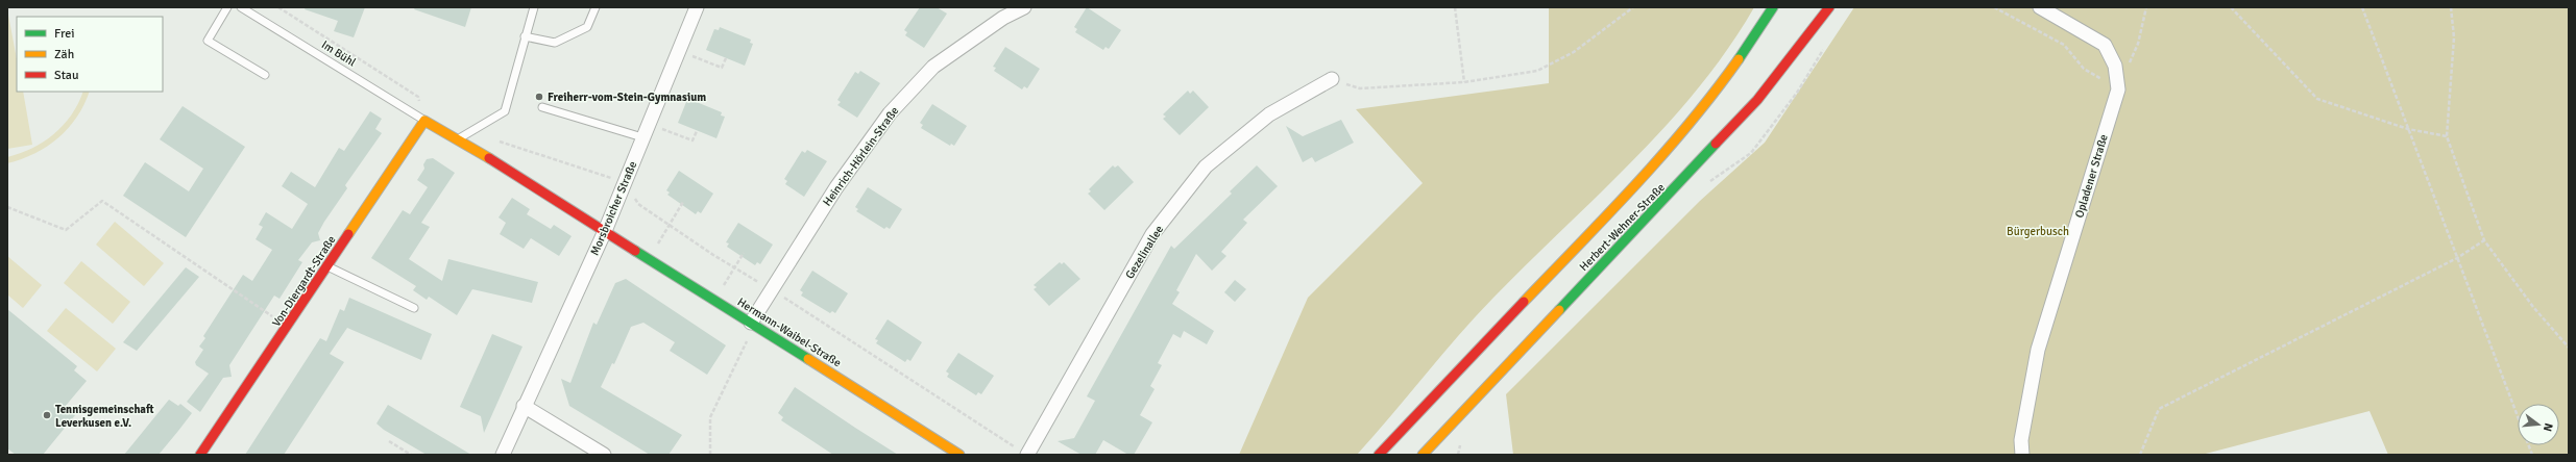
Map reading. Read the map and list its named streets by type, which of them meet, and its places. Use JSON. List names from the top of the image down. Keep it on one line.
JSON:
{"streets":{"main road":["Im Bühl","Herbert-Wehner-Straße","Von-Diergardt-Straße","Hermann-Waibel-Straße"],"street":["Heinrich-Hörlein-Straße","Opladener Straße","Morsbroicher Straße","Gezelinallee"]},"crossings":[["Im Bühl","Morsbroicher Straße"],["Im Bühl","Von-Diergardt-Straße"],["Im Bühl","Hermann-Waibel-Straße"],["Heinrich-Hörlein-Straße","Hermann-Waibel-Straße"],["Morsbroicher Straße","Hermann-Waibel-Straße"]],"parks":["Bürgerbusch"],"places":["Freiherr-vom-Stein-Gymnasium","Tennisgemeinschaft Leverkusen e.V."],"legend":["Frei","Zäh","Stau"],"north":"right"}
